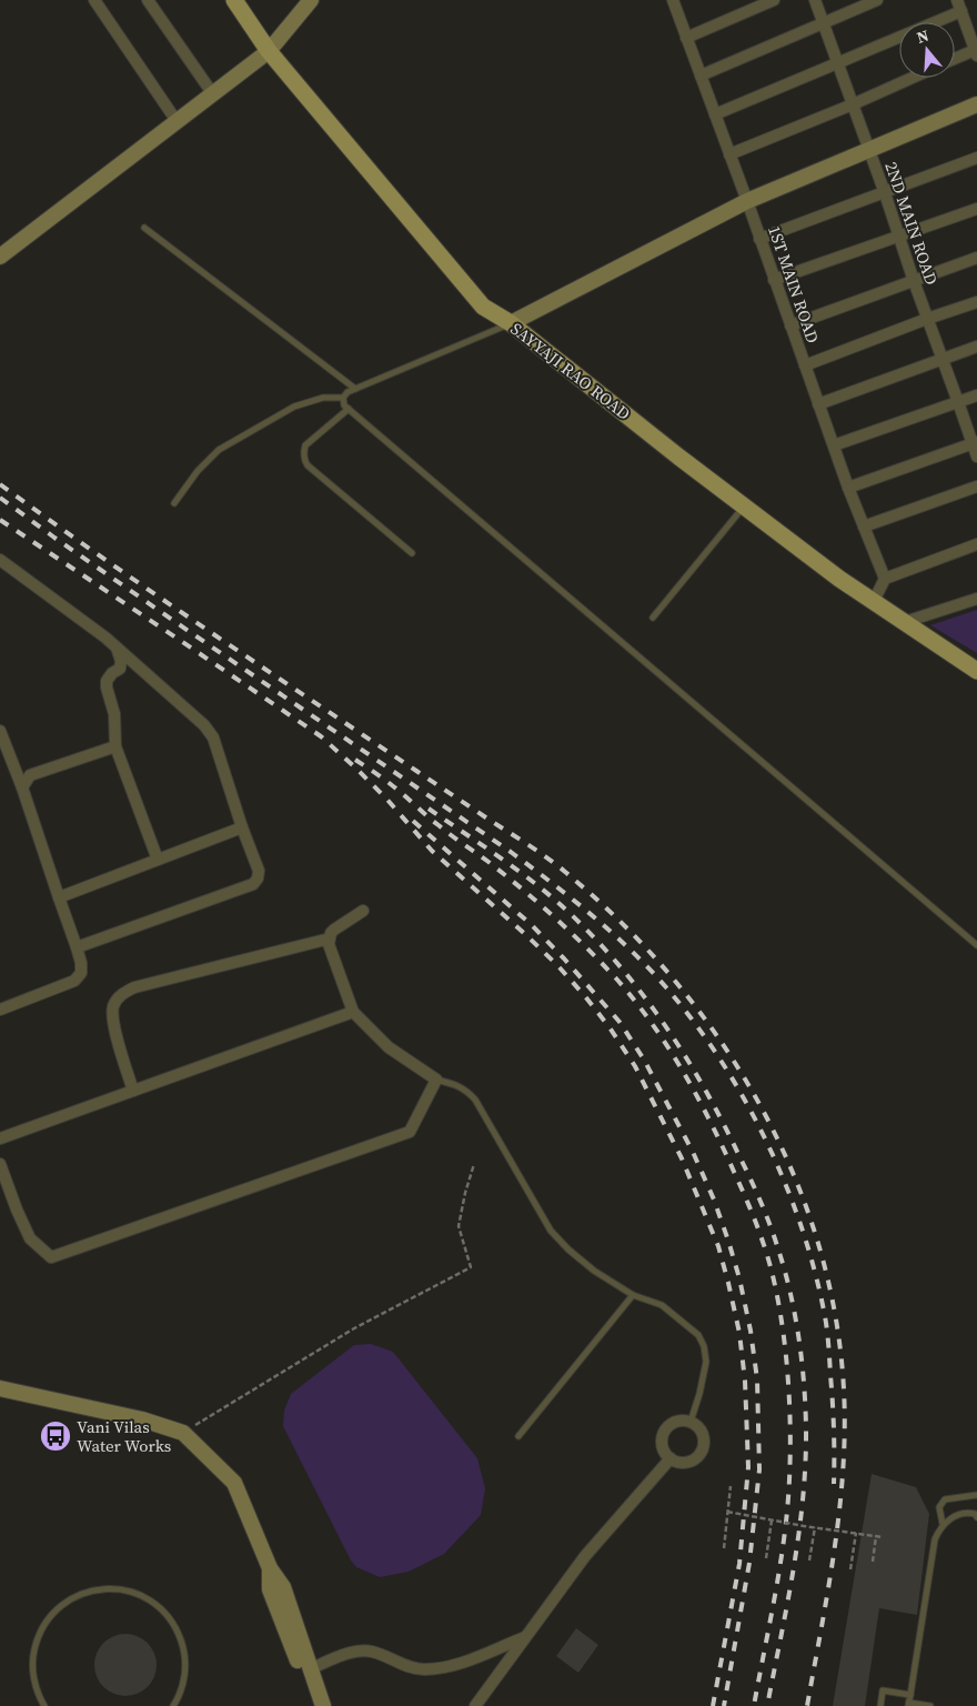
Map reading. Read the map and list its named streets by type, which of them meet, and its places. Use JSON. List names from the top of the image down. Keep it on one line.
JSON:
{"streets":{"main road":["SAYYAJI RAO ROAD"],"street":["2ND MAIN ROAD","1ST MAIN ROAD"]},"places":{"bus stop":["Vani Vilas Water Works"]},"north":"top"}
